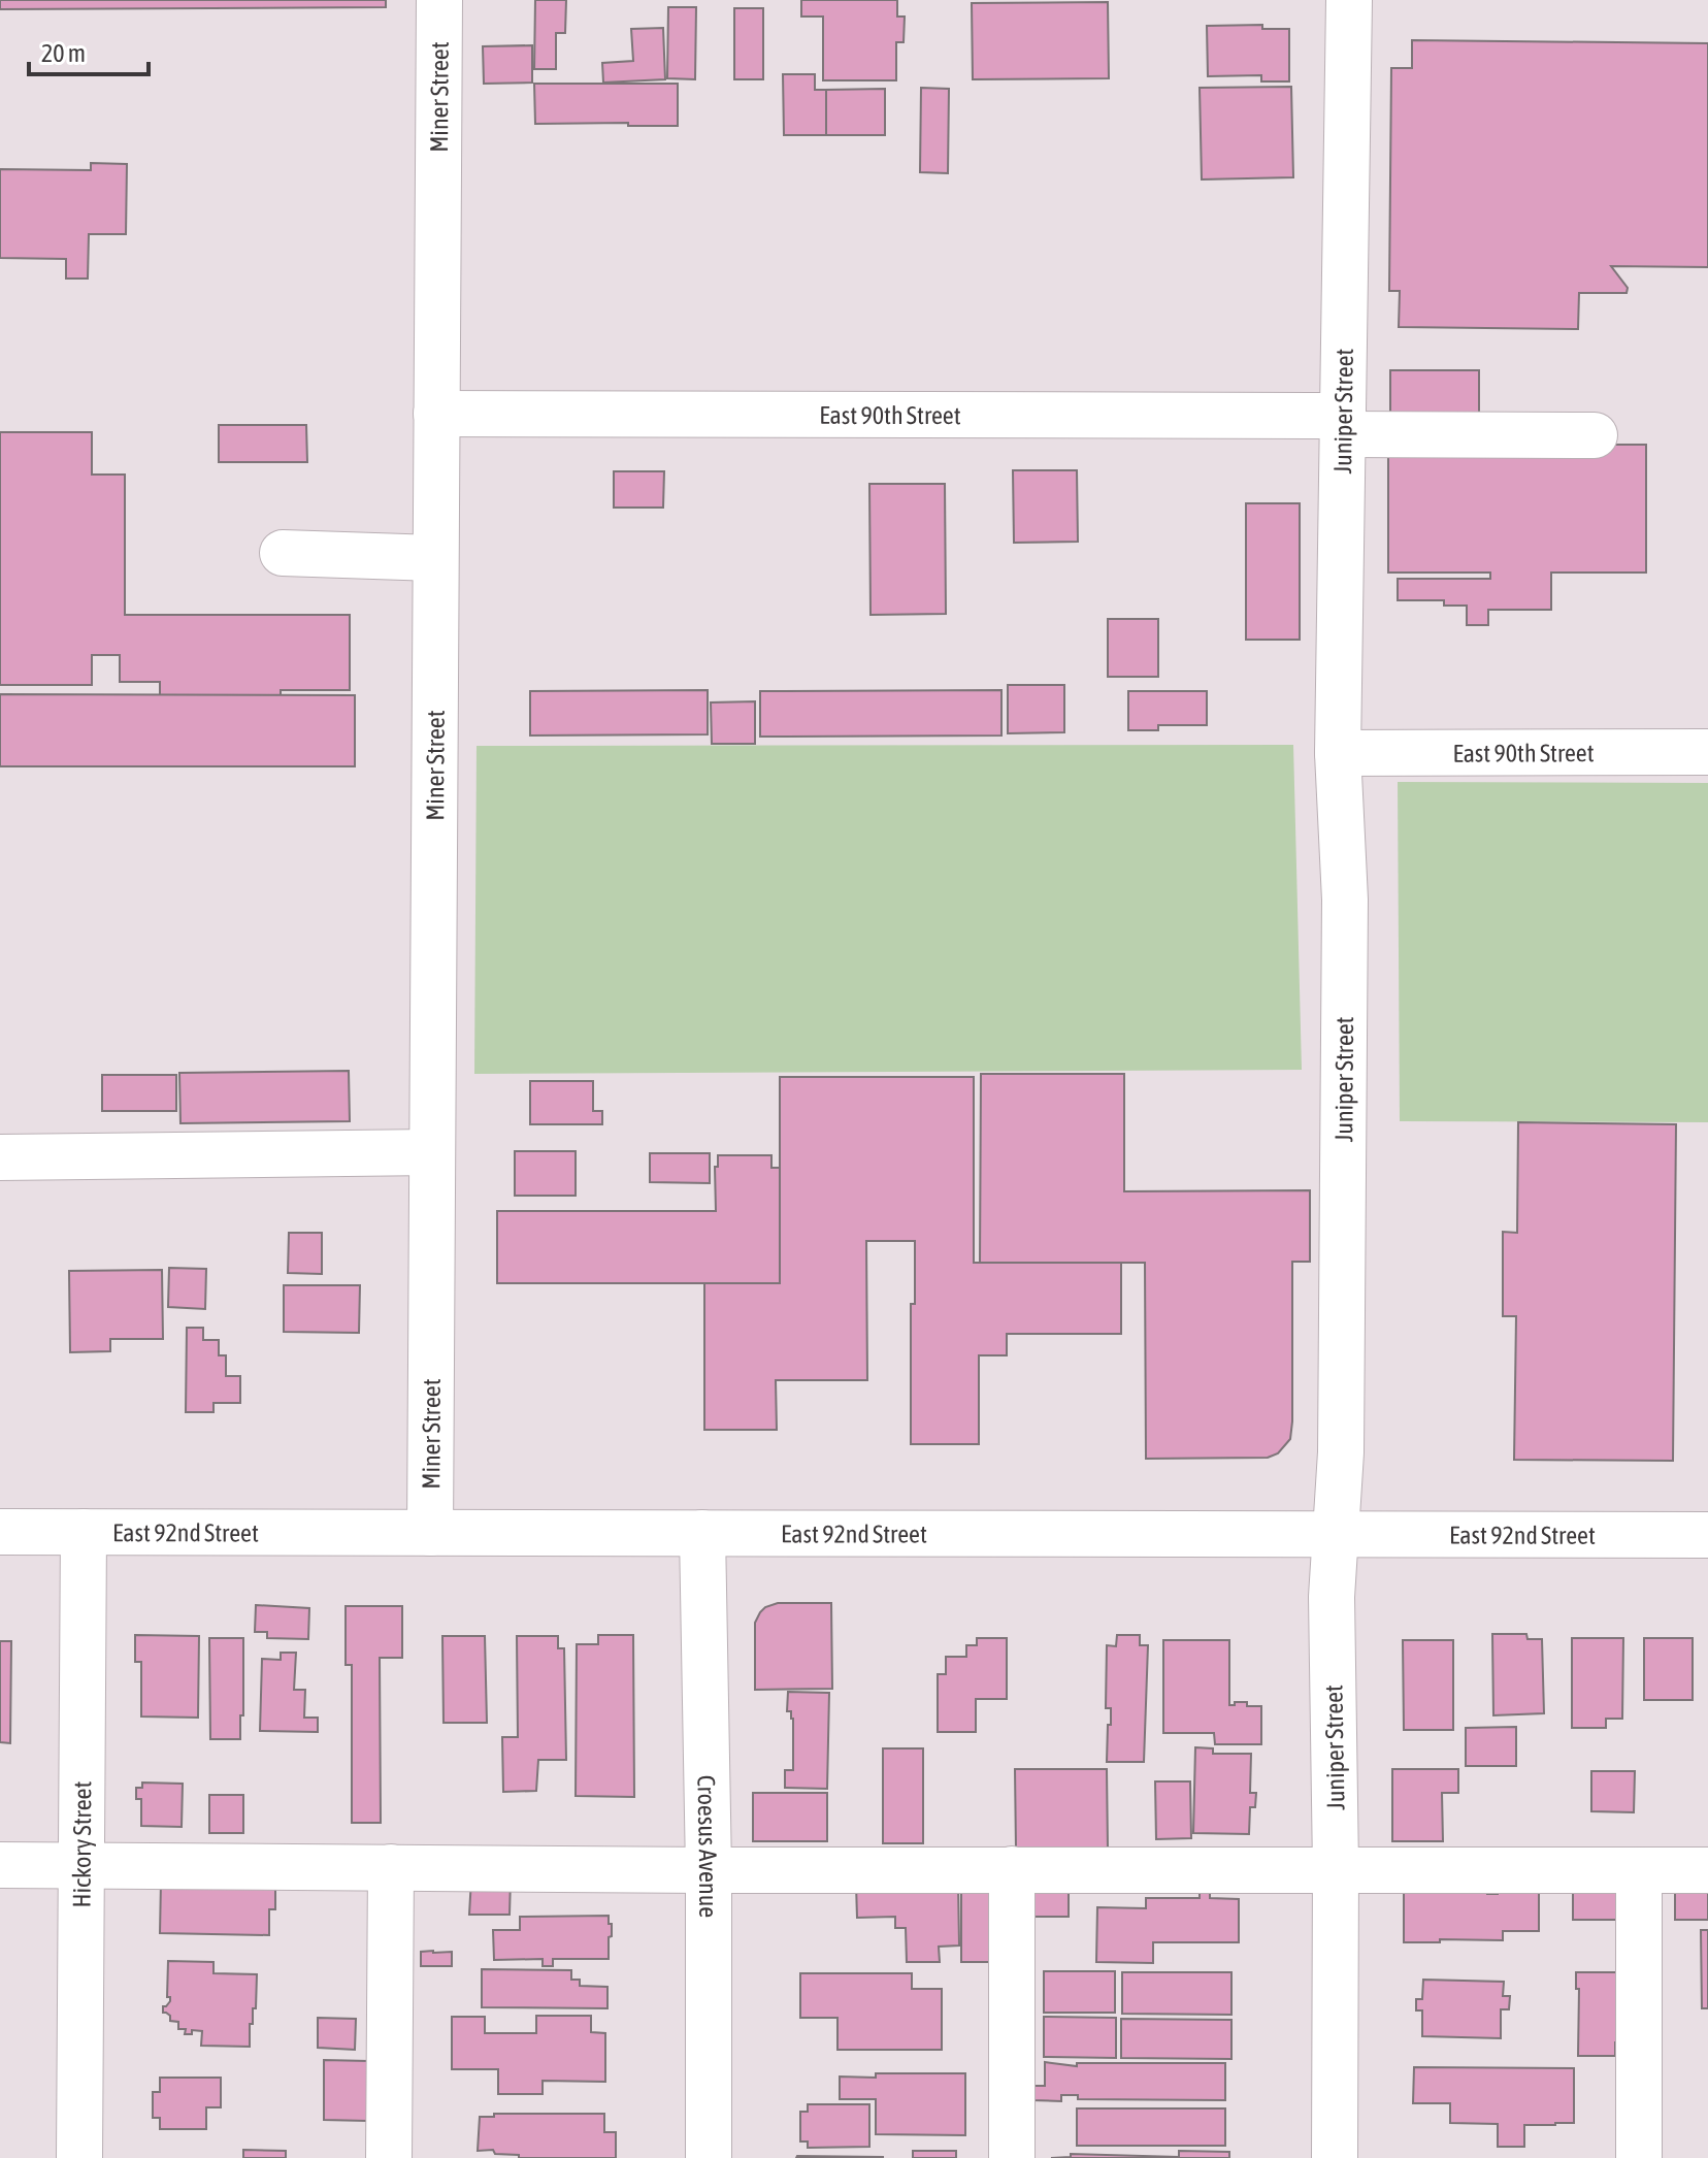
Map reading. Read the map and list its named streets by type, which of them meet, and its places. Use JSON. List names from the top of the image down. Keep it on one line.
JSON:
{"streets":{"street":["Miner Street","Juniper Street","East 90th Street","East 92nd Street","Hickory Street","Croesus Avenue"]},"crossings":[["Miner Street","East 90th Street"],["Miner Street","East 92nd Street"],["Juniper Street","East 90th Street"],["Juniper Street","East 92nd Street"],["East 92nd Street","Hickory Street"],["East 92nd Street","Croesus Avenue"]],"scale_bar":"20 m"}
